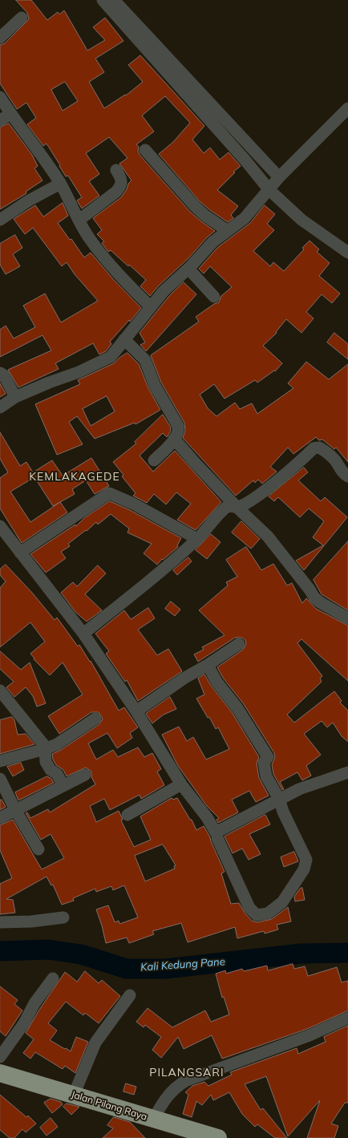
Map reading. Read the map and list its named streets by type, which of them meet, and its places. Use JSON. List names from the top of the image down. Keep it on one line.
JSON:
{"streets":{"highway":["Jalan Pilang Raya"]},"districts":["KEMLAKAGEDE","PILANGSARI"],"water":["Kali Kedung Pane"]}
